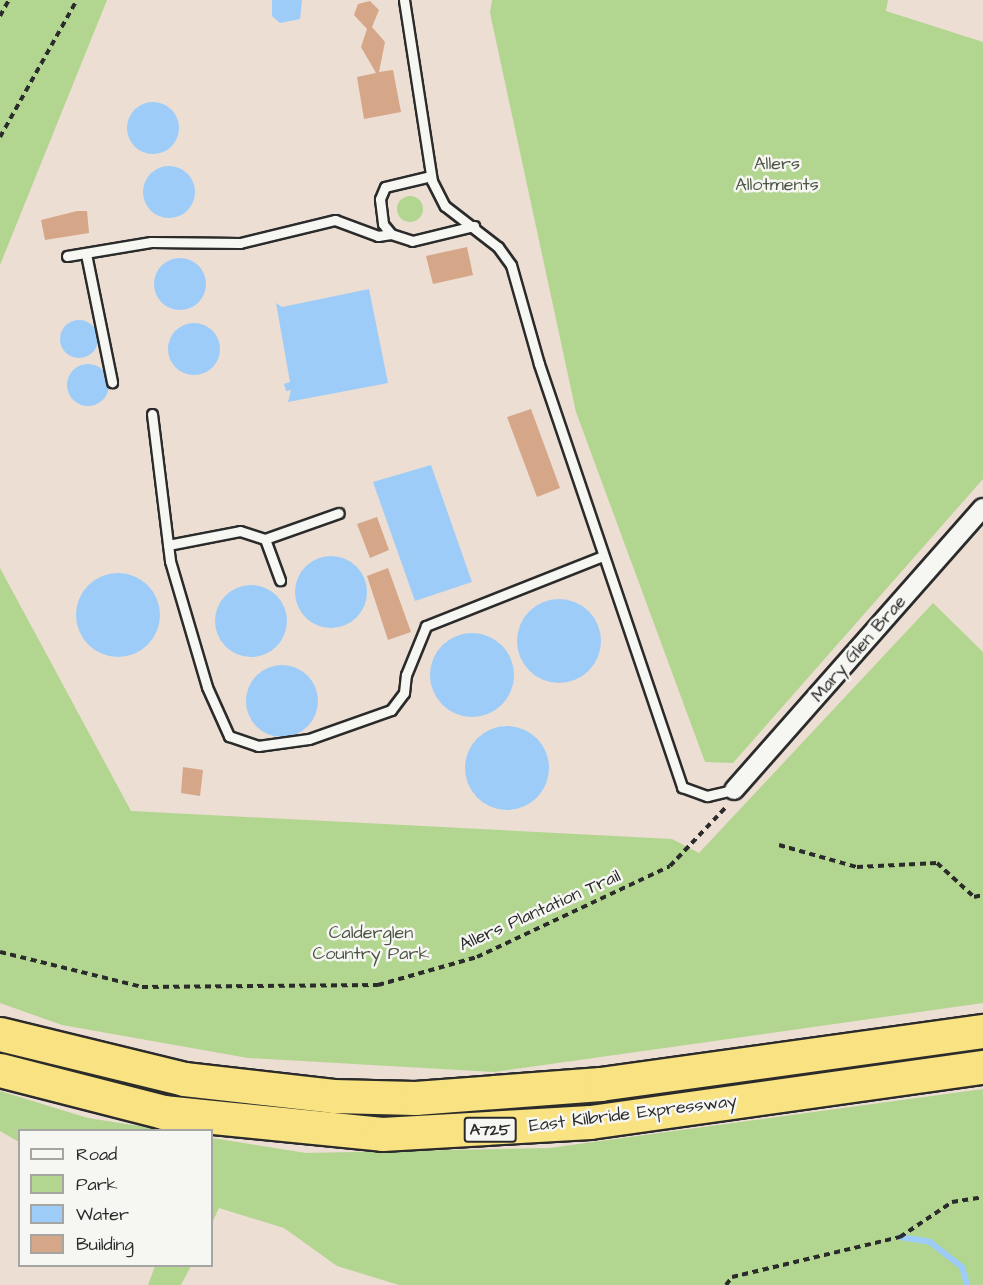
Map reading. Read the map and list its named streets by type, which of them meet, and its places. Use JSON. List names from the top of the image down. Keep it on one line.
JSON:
{"streets":{"highway":["East Kilbride Expressway","A725"],"street":["Mary Glen Brae"],"path":["Allers Plantation Trail"]},"crossings":[["Mary Glen Brae","Allers Plantation Trail"]],"parks":["Allers Allotments","Calderglen Country Park"],"legend":["Road","Park","Water","Building"]}
